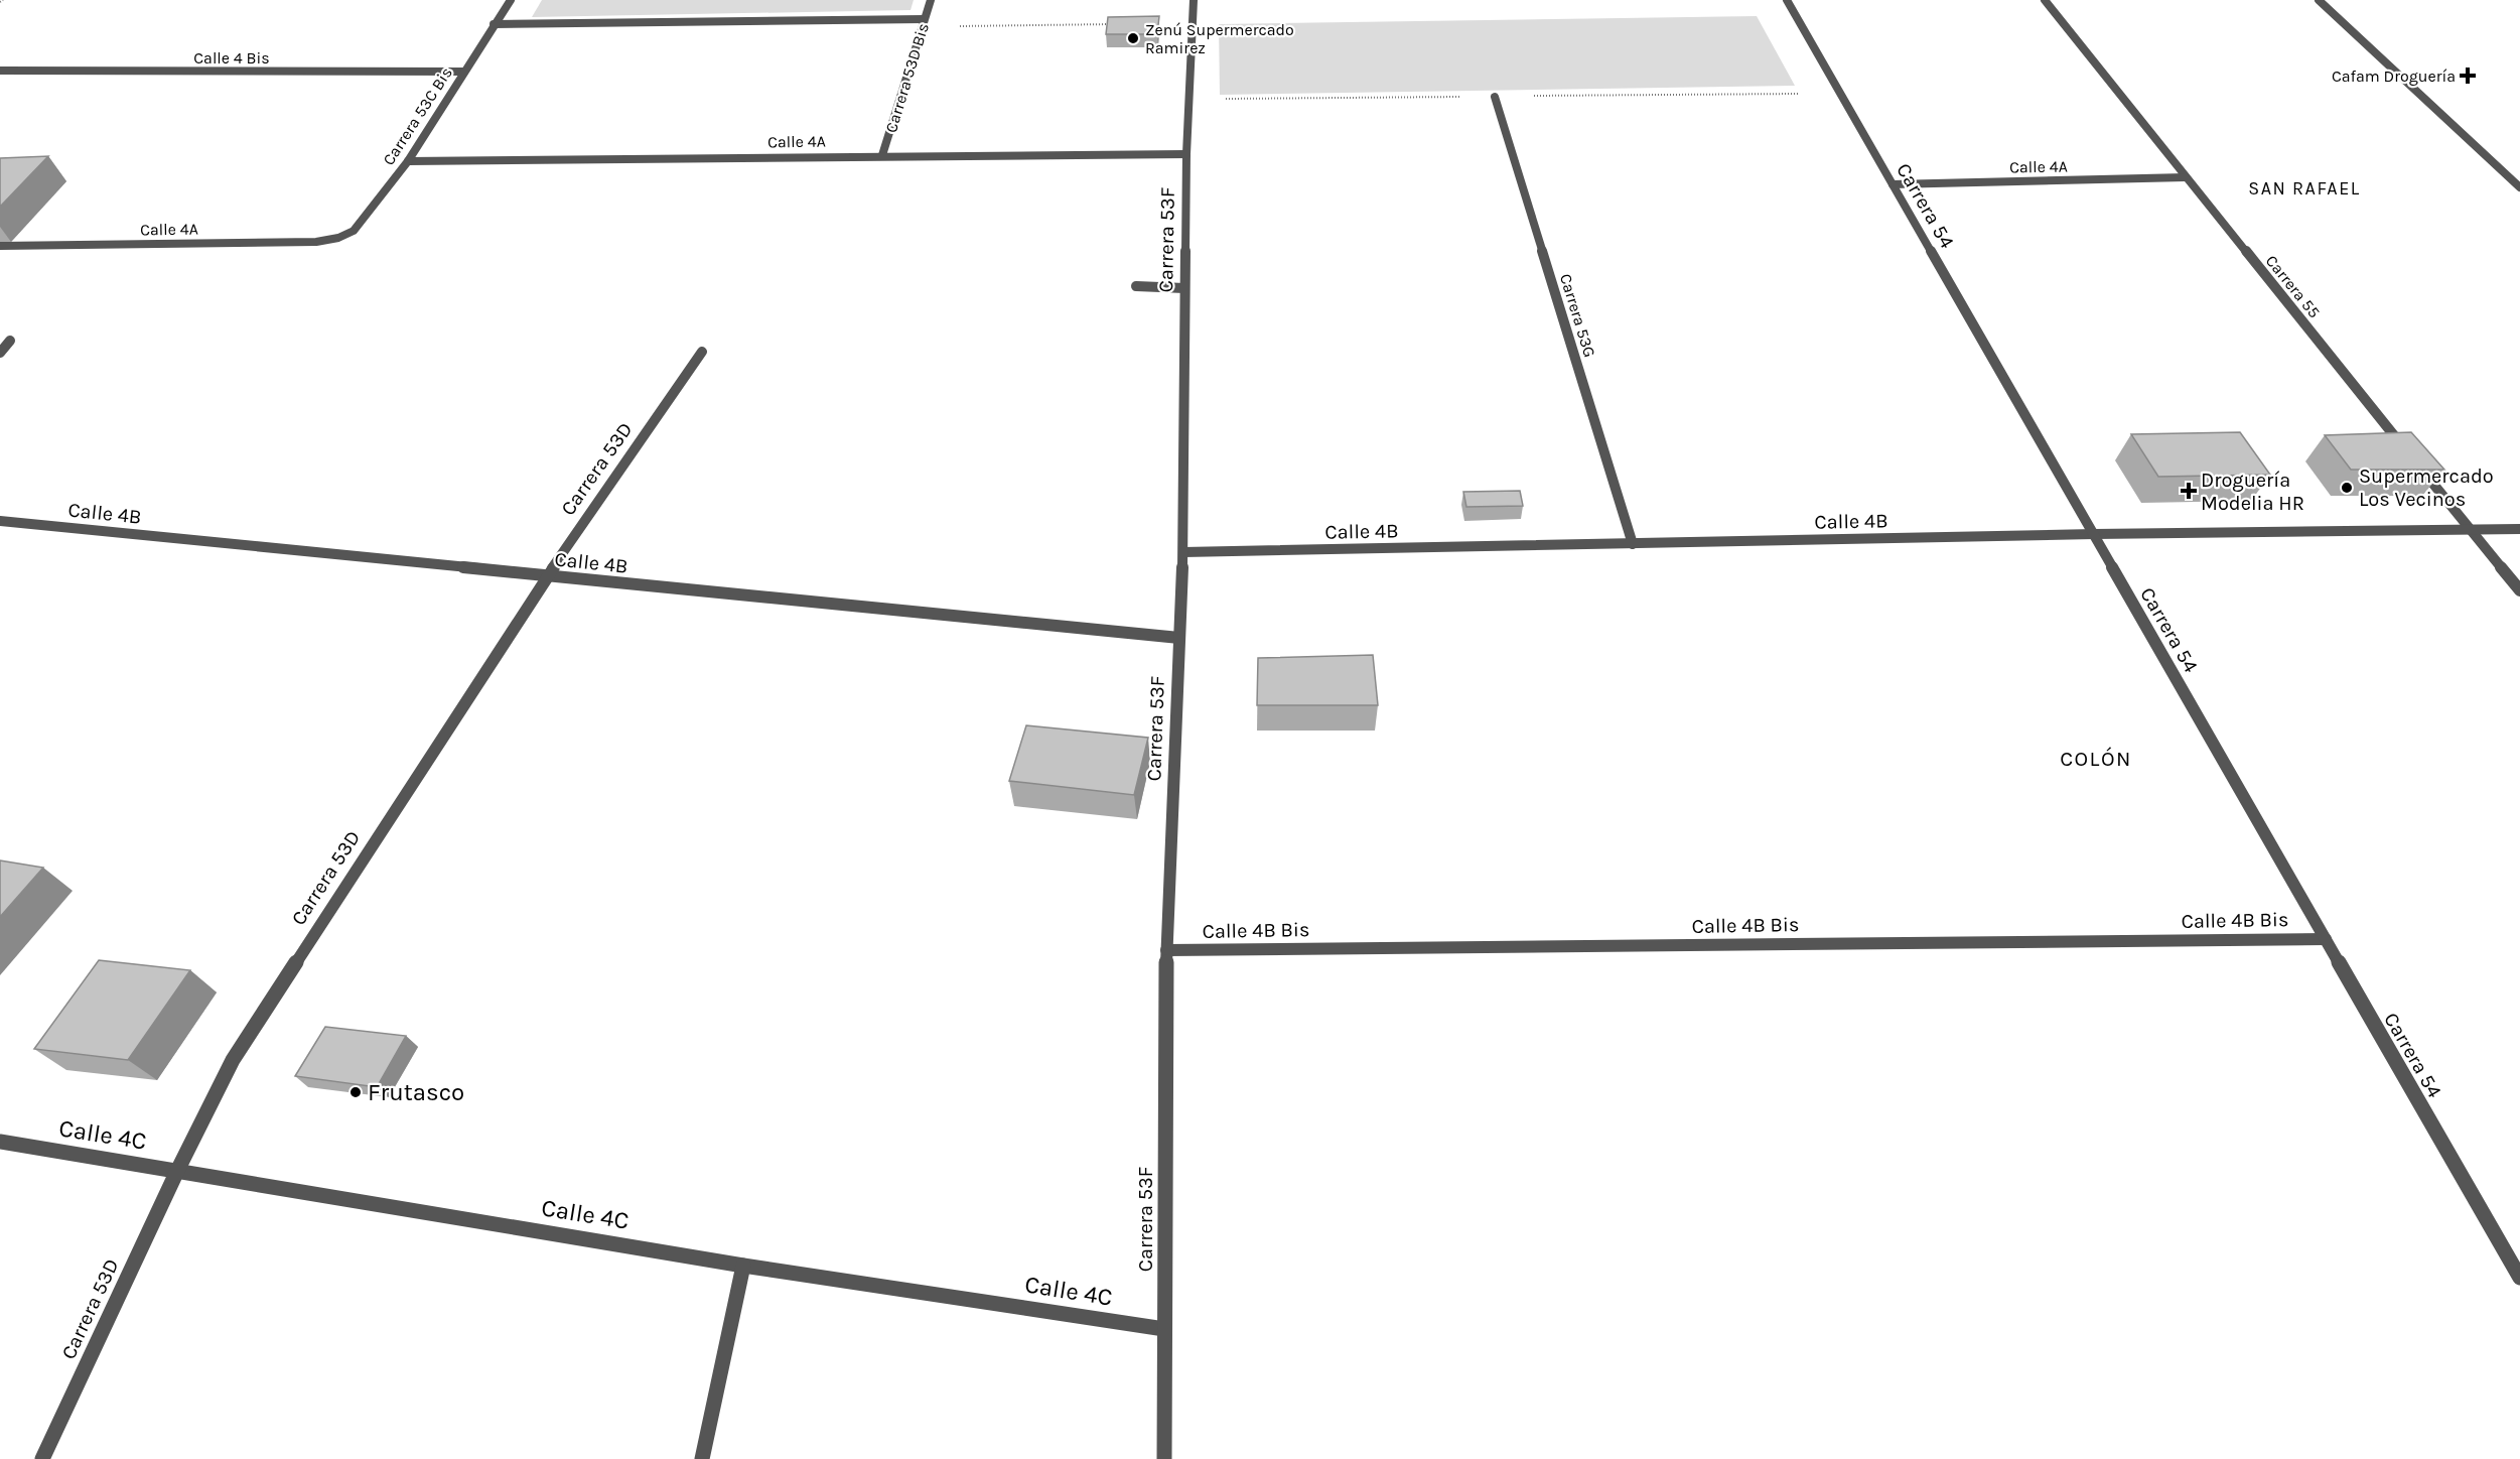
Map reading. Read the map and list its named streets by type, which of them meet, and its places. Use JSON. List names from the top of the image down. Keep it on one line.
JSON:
{"streets":{"street":["Calle 4 Bis","Carrera 53D Bis","Carrera 53C Bis","Calle 4A","Carrera 54","Carrera 53F","Carrera 55","Carrera 53G","Carrera 53D","Calle 4B","Calle 4B Bis","Calle 4C"]},"crossings":[["Calle 4 Bis","Carrera 53C Bis"],["Carrera 53D Bis","Calle 4A"],["Carrera 53C Bis","Calle 4A"],["Calle 4A","Carrera 54"],["Calle 4A","Carrera 53F"],["Calle 4A","Carrera 55"],["Carrera 54","Calle 4B"],["Carrera 54","Calle 4B Bis"],["Carrera 53F","Calle 4B"],["Carrera 53F","Calle 4B Bis"],["Carrera 53F","Calle 4C"],["Carrera 53G","Calle 4B"],["Carrera 53D","Calle 4B"],["Carrera 53D","Calle 4C"]],"districts":["SAN RAFAEL","COLÓN"],"places":{"other":["Zenú Supermercado Ramirez","Supermercado Los Vecinos","Frutasco"],"health":["Cafam Droguería","Droguería Modelia HR"]}}
